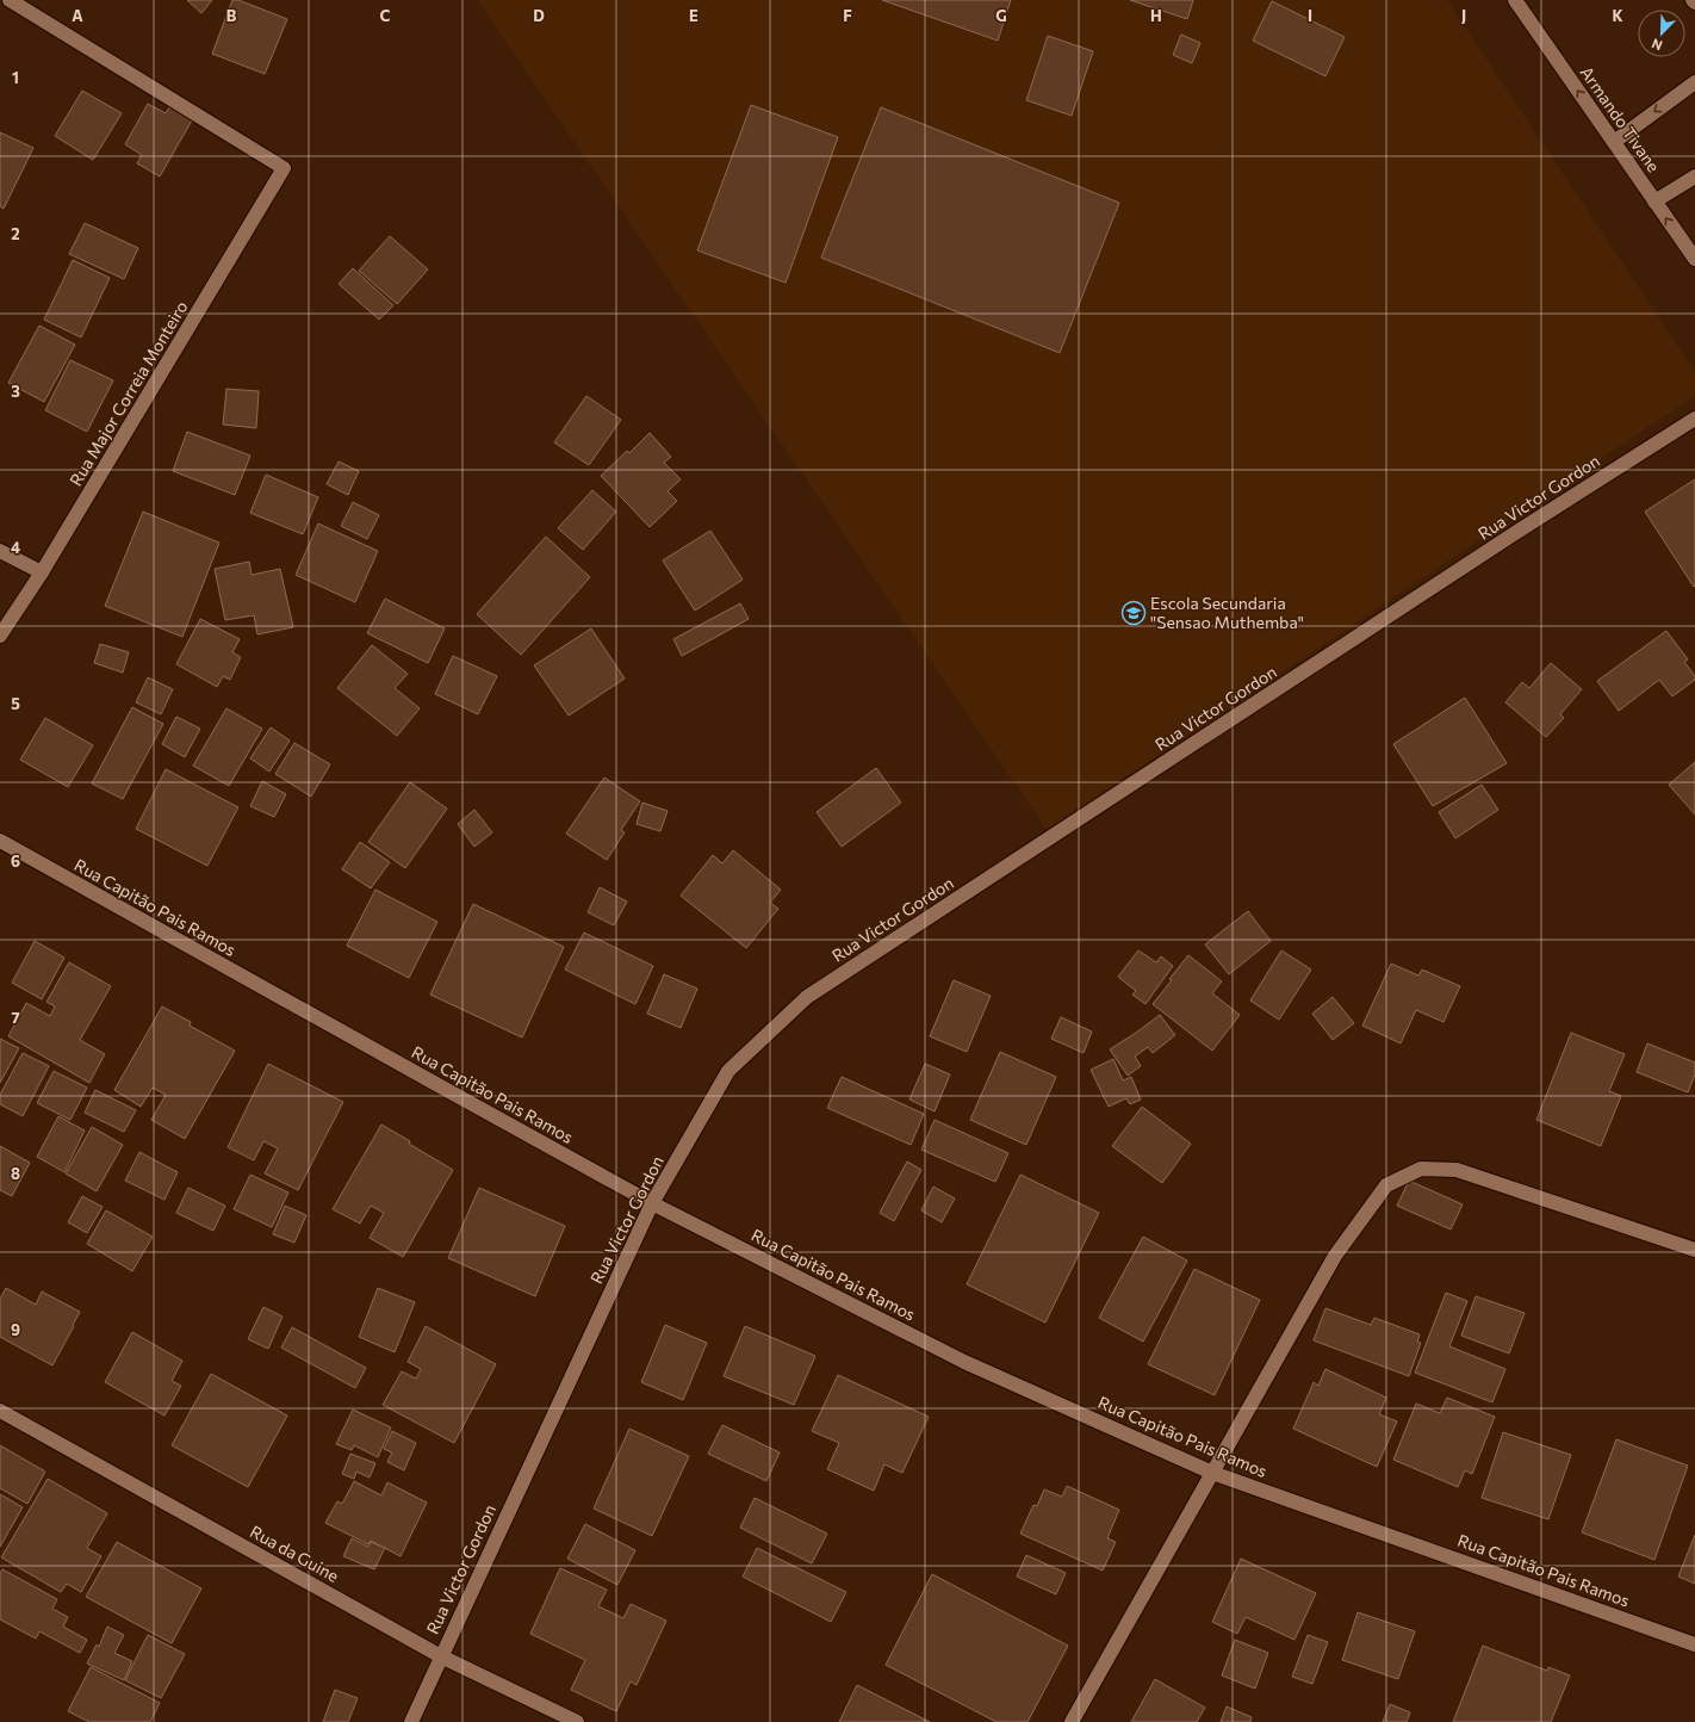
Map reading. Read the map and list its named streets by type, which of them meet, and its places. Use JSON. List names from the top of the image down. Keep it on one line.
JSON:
{"streets":{"street":["Armando Tivane","Rua Major Correia Monteiro","Rua Victor Gordon","Rua Capitão Pais Ramos","Rua da Guine"]},"crossings":[["Rua Victor Gordon","Rua Capitão Pais Ramos"],["Rua Victor Gordon","Rua da Guine"]],"one_way":["Armando Tivane"],"places":{"school or university":["Escola Secundaria \"Sensao Muthemba\""]},"north":"bottom left","grid":{"columns":["A","B","C","D","E","F","G","H","I","J","K"],"rows":["1","2","3","4","5","6","7","8","9"]}}
